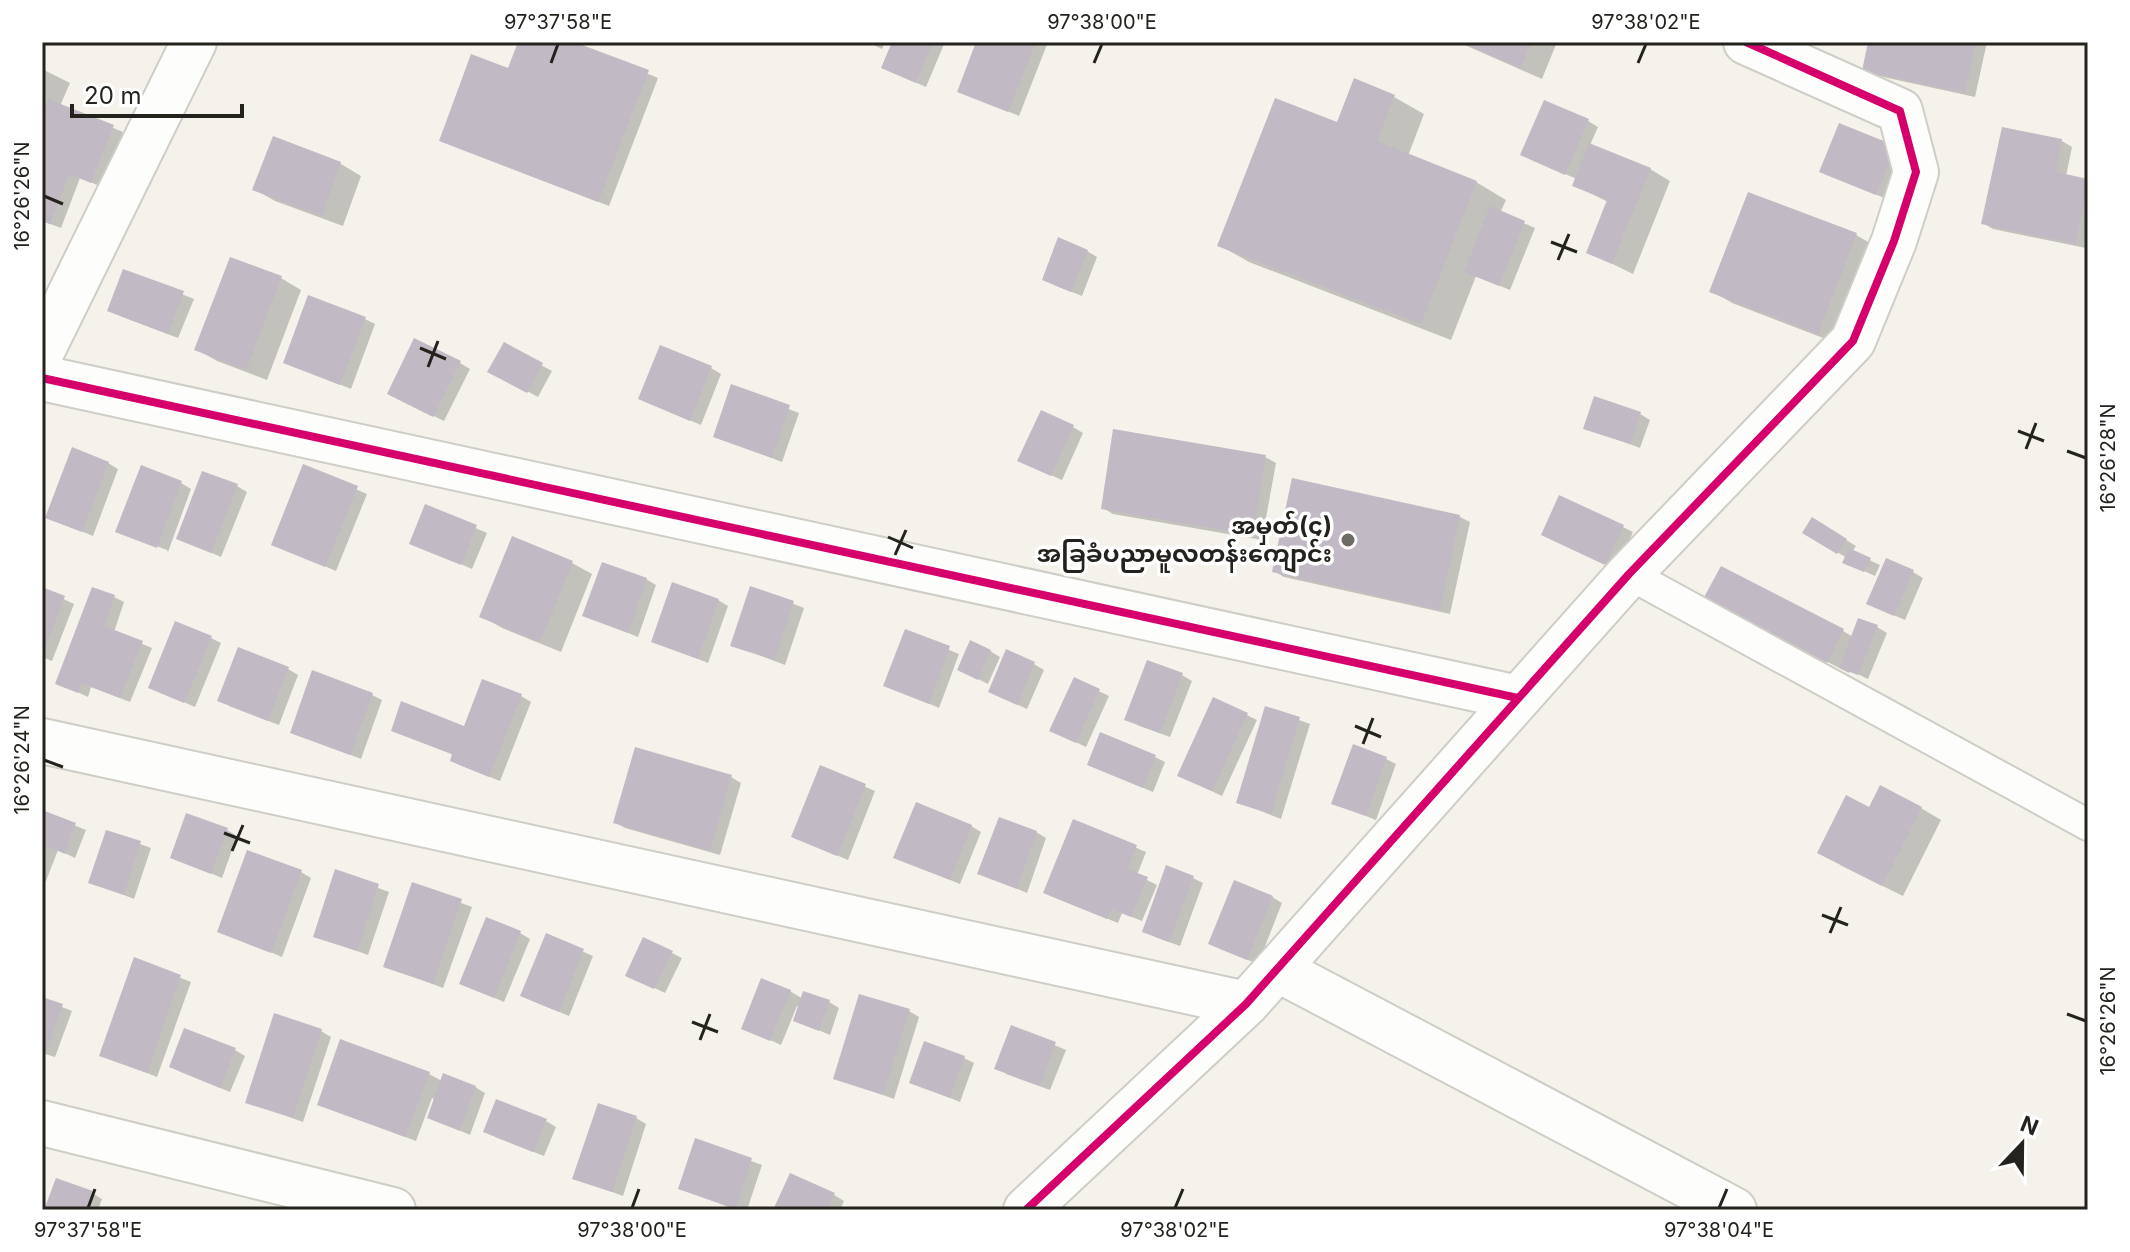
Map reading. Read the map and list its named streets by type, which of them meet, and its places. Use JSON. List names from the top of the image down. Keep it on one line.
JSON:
{"places":["အမှတ်(၄) အခြခံပညာမူလတန်းကျောင်း"],"scale_bar":"20 m","north":"top","coordinates":["97°37'58\"E","97°38'00\"E","97°38'02\"E","16°26'26\"N","16°26'28\"N","16°26'24\"N","97°38'04\"E"]}
